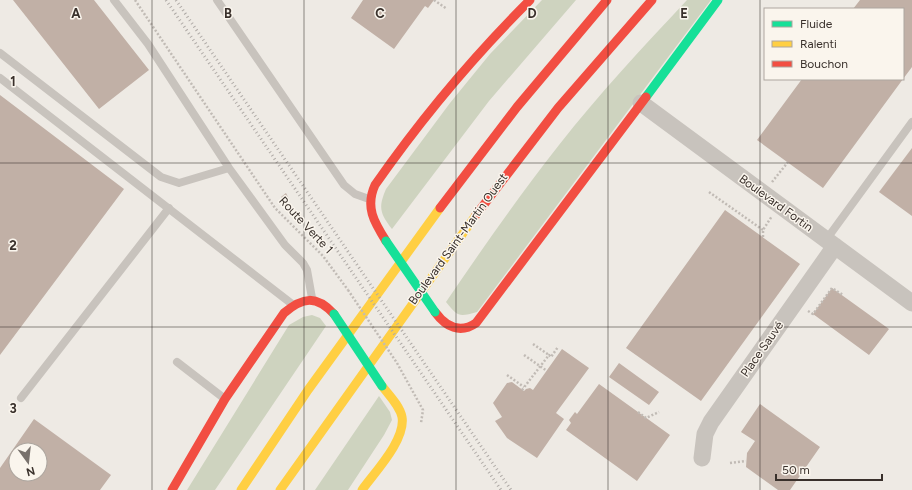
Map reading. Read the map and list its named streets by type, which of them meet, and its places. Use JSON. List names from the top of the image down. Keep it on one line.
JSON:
{"streets":{"main road":["Boulevard Saint-Martin Ouest"],"street":["Boulevard Fortin","Place Sauvé"],"path":["Route Verte 1"]},"crossings":[["Boulevard Fortin","Place Sauvé"]],"legend":["Fluide","Ralenti","Bouchon"],"scale_bar":"50 m","north":"bottom","grid":{"columns":["A","B","C","D","E"],"rows":["1","2","3"]}}
